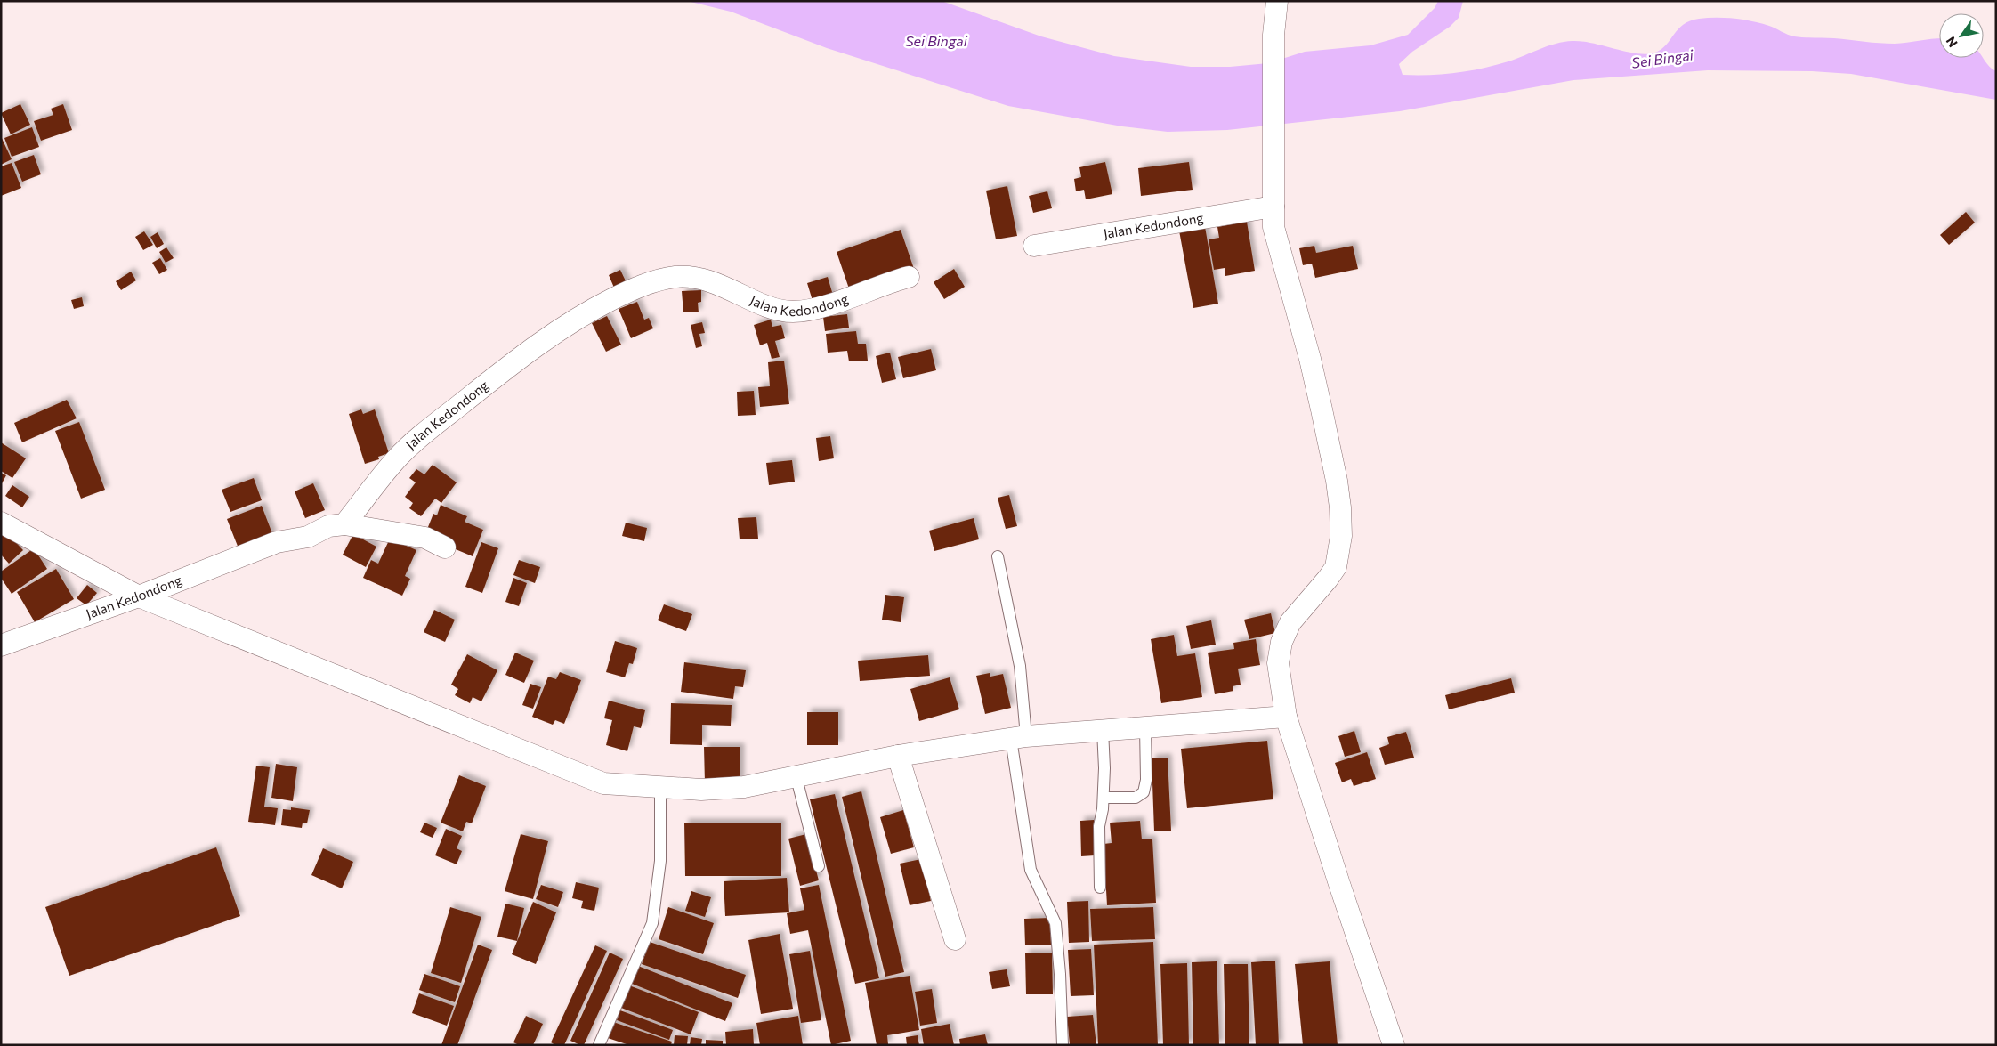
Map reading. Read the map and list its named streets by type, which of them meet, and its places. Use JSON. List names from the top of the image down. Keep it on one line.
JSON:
{"streets":{"street":["Jalan Kedondong"]},"water":["Sei Bingai"],"north":"bottom left"}
